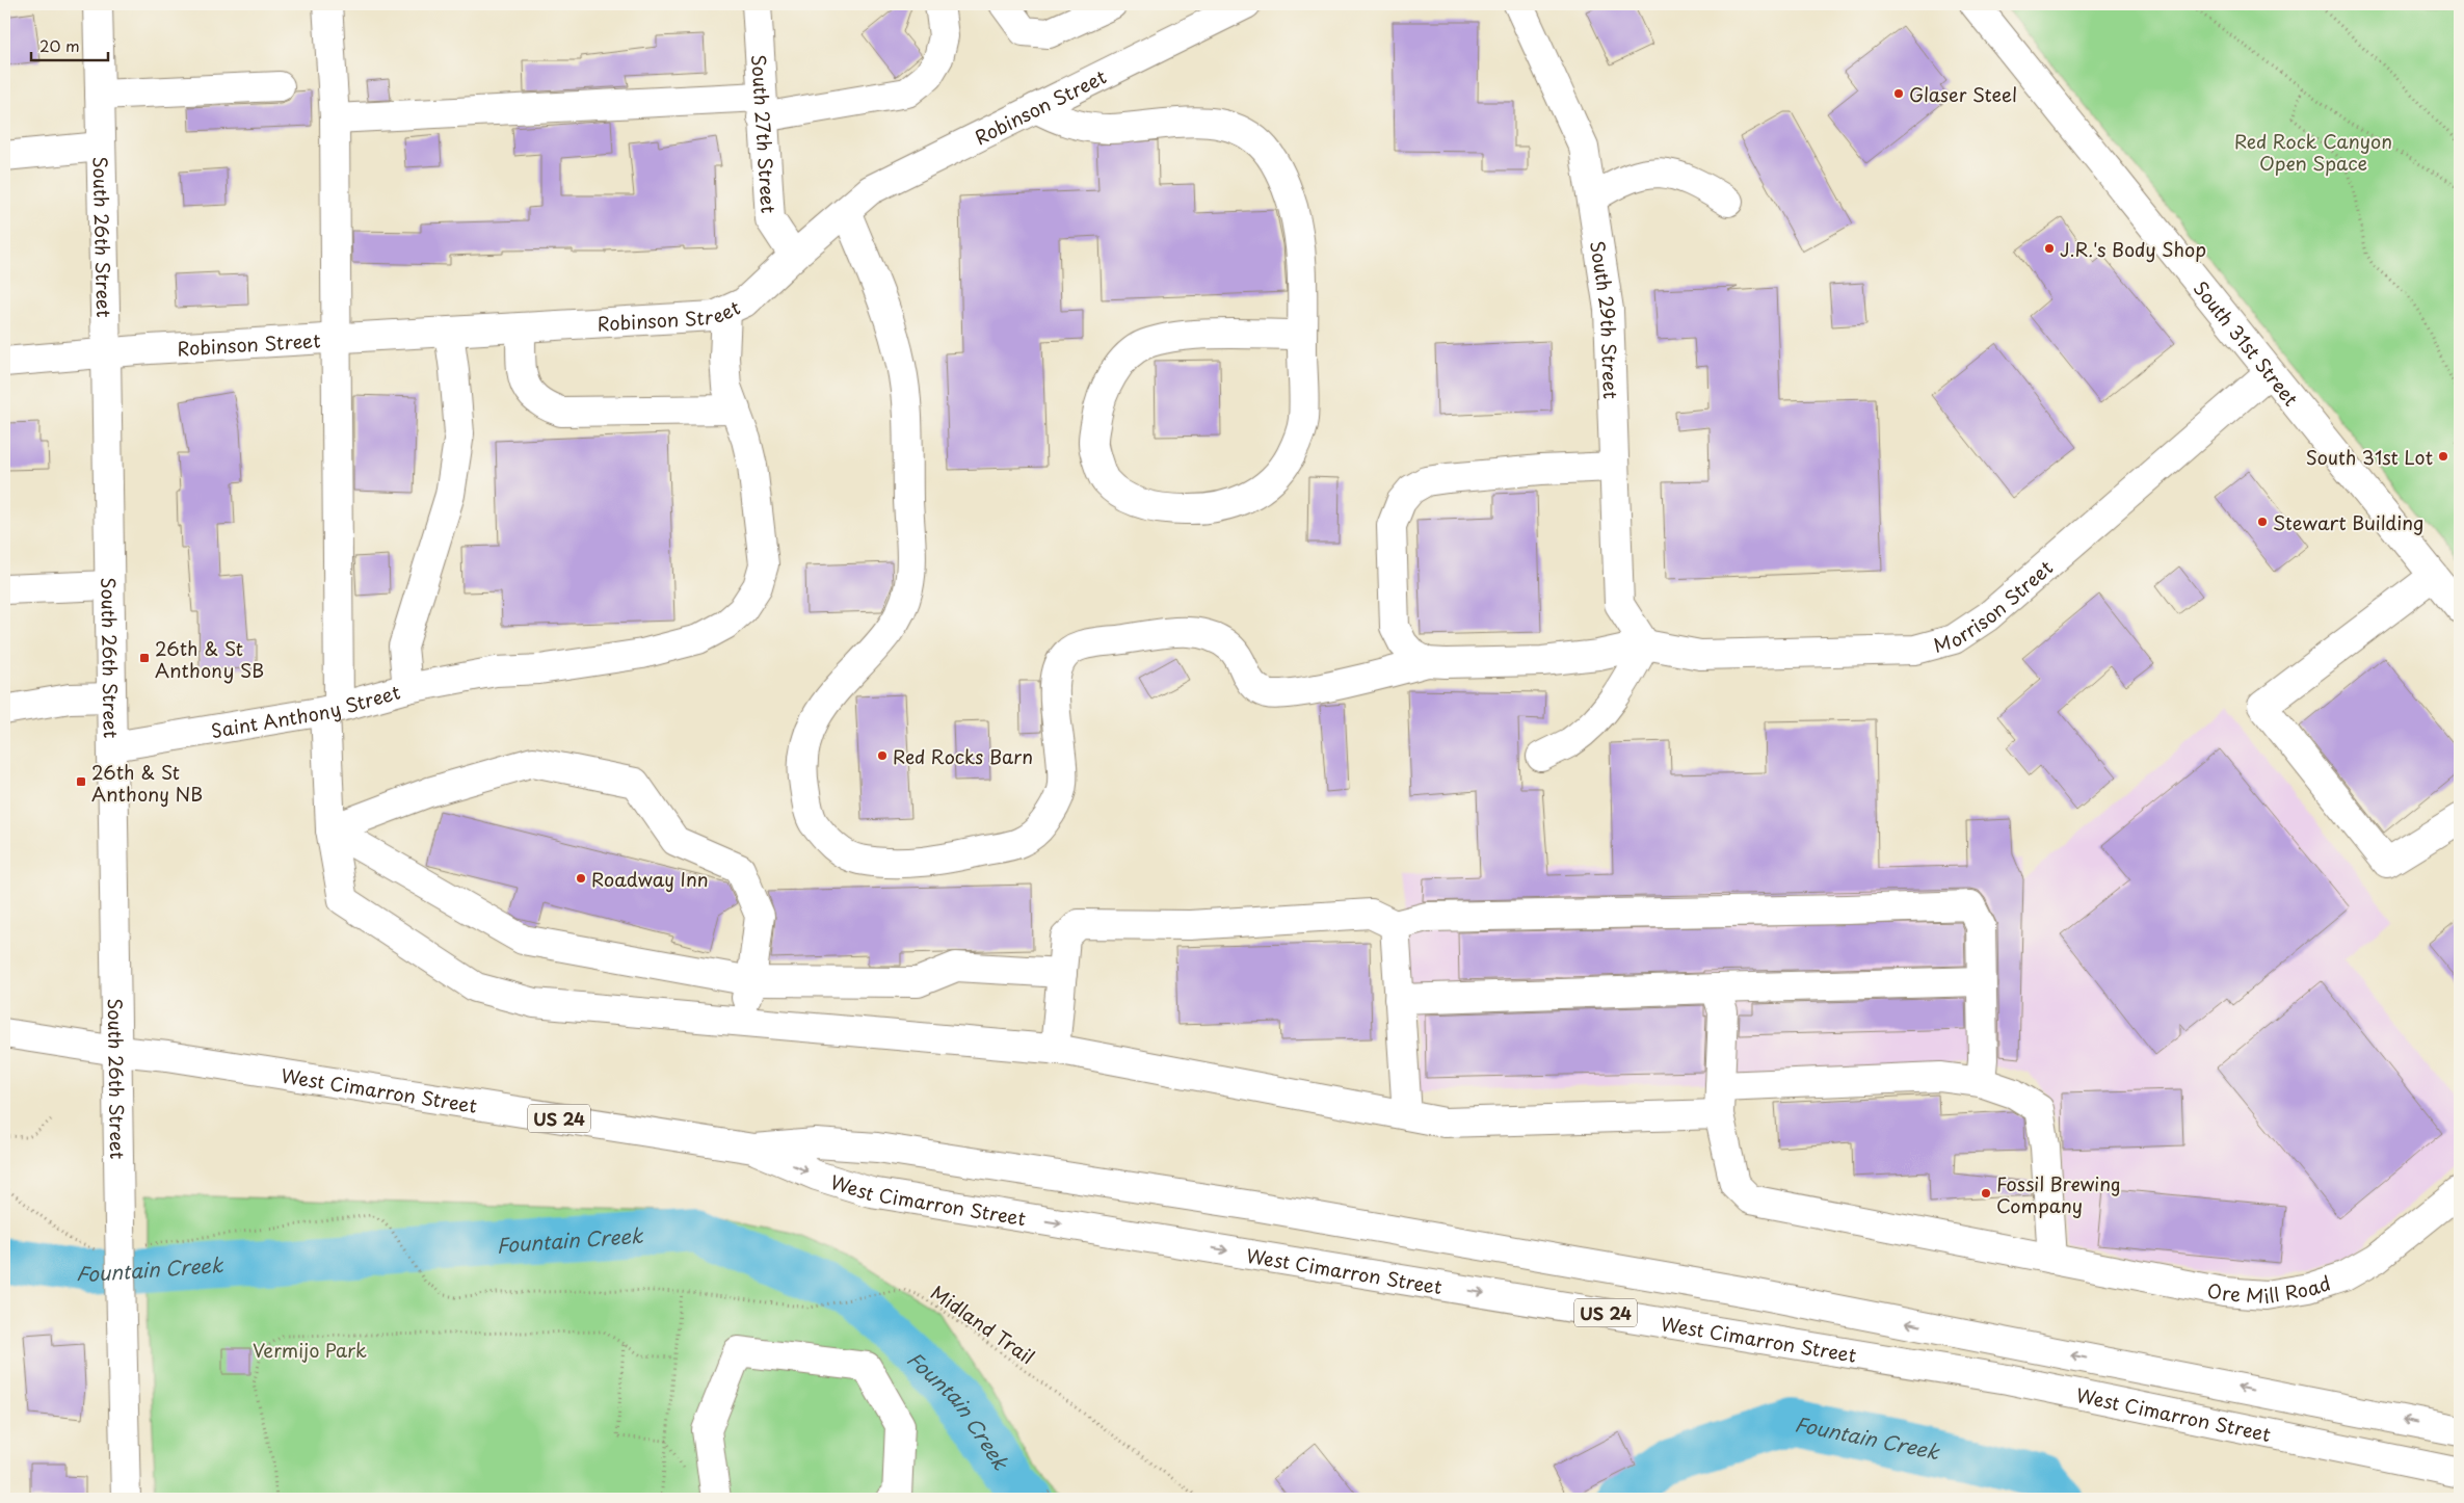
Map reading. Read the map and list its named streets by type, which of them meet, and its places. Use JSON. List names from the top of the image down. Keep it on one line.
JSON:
{"streets":{"main road":["Robinson Street","South 27th Street","South 26th Street","South 29th Street","South 31st Street","Morrison Street","Saint Anthony Street","West Cimarron Street","US 24","Ore Mill Road"],"path":["Midland Trail"]},"crossings":[["Robinson Street","South 27th Street"],["Robinson Street","South 26th Street"],["Robinson Street","Saint Anthony Street"],["South 26th Street","Saint Anthony Street"],["South 26th Street","West Cimarron Street"],["South 29th Street","Morrison Street"],["South 31st Street","Morrison Street"]],"water":["Fountain Creek"],"parks":["Red Rock Canyon Open Space","Vermijo Park"],"places":{"other":["Glaser Steel","J.R.'s Body Shop","South 31st Lot","Stewart Building","Red Rocks Barn","Roadway Inn","Fossil Brewing Company"],"transit":["26th & St Anthony SB","26th & St Anthony NB"]},"scale_bar":"20 m"}
